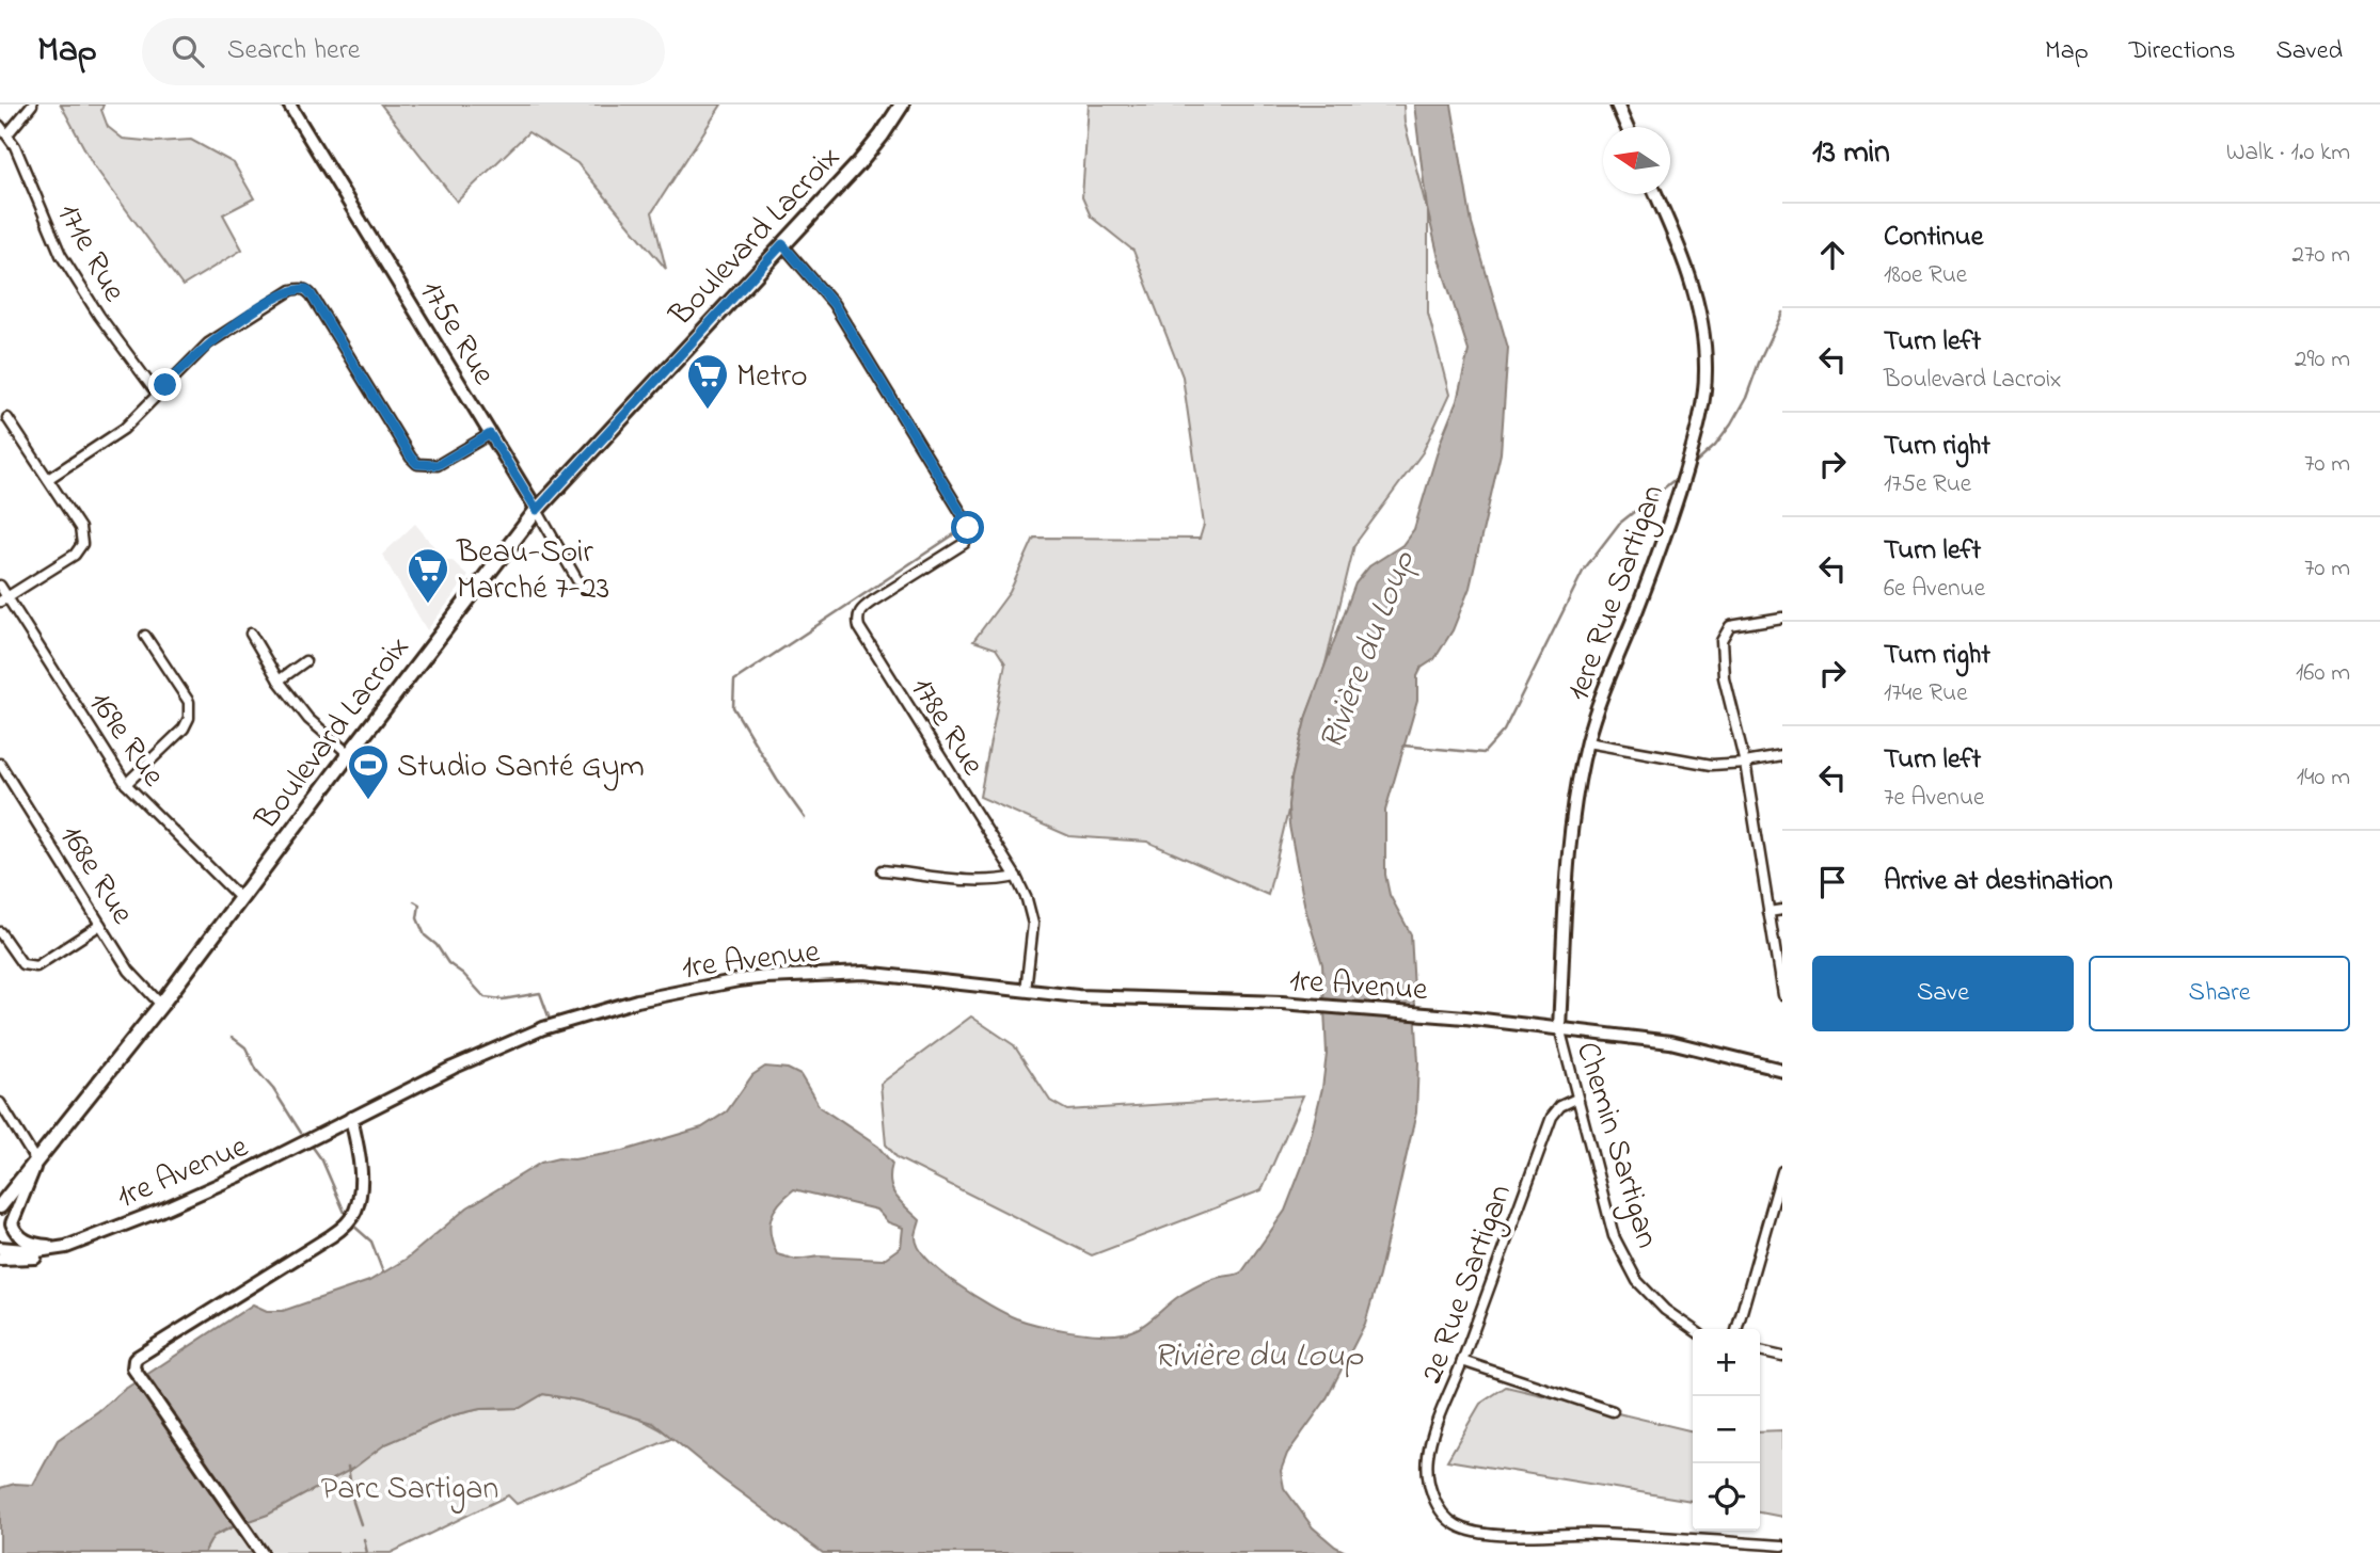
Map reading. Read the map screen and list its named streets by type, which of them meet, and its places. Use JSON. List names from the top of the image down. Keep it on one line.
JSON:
{"streets":{"main road":["Boulevard Lacroix","175e Rue","1ere Rue Sartigan","1re Avenue"],"street":["171e Rue","178e Rue","169e Rue","168e Rue","Chemin Sartigan","2e Rue Sartigan"]},"crossings":[["Boulevard Lacroix","175e Rue"],["Boulevard Lacroix","178e Rue"],["Boulevard Lacroix","169e Rue"],["Boulevard Lacroix","168e Rue"],["1ere Rue Sartigan","1re Avenue"],["1ere Rue Sartigan","Chemin Sartigan"],["178e Rue","1re Avenue"],["1re Avenue","Chemin Sartigan"],["Chemin Sartigan","2e Rue Sartigan"]],"water":["Rivière du Loup"],"parks":["Parc Sartigan"],"places":{"supermarket":["Metro","Beau-Soir Marché 7-23"],"sports":["Studio Santé Gym"]},"north":"left","page":{"header":"Map","search":"Search here","nav":["Map","Directions","Saved"],"heading":["13 min","Walk · 1.0 km"],"list":[["Continue","180e Rue","270 m"],["Turn left","Boulevard Lacroix","290 m"],["Turn right","175e Rue","70 m"],["Turn left","6e Avenue","70 m"],["Turn right","174e Rue","160 m"],["Turn left","7e Avenue","140 m"],"Arrive at destination"],"buttons":["Save","Share"],"map_buttons":["+","−"]}}
